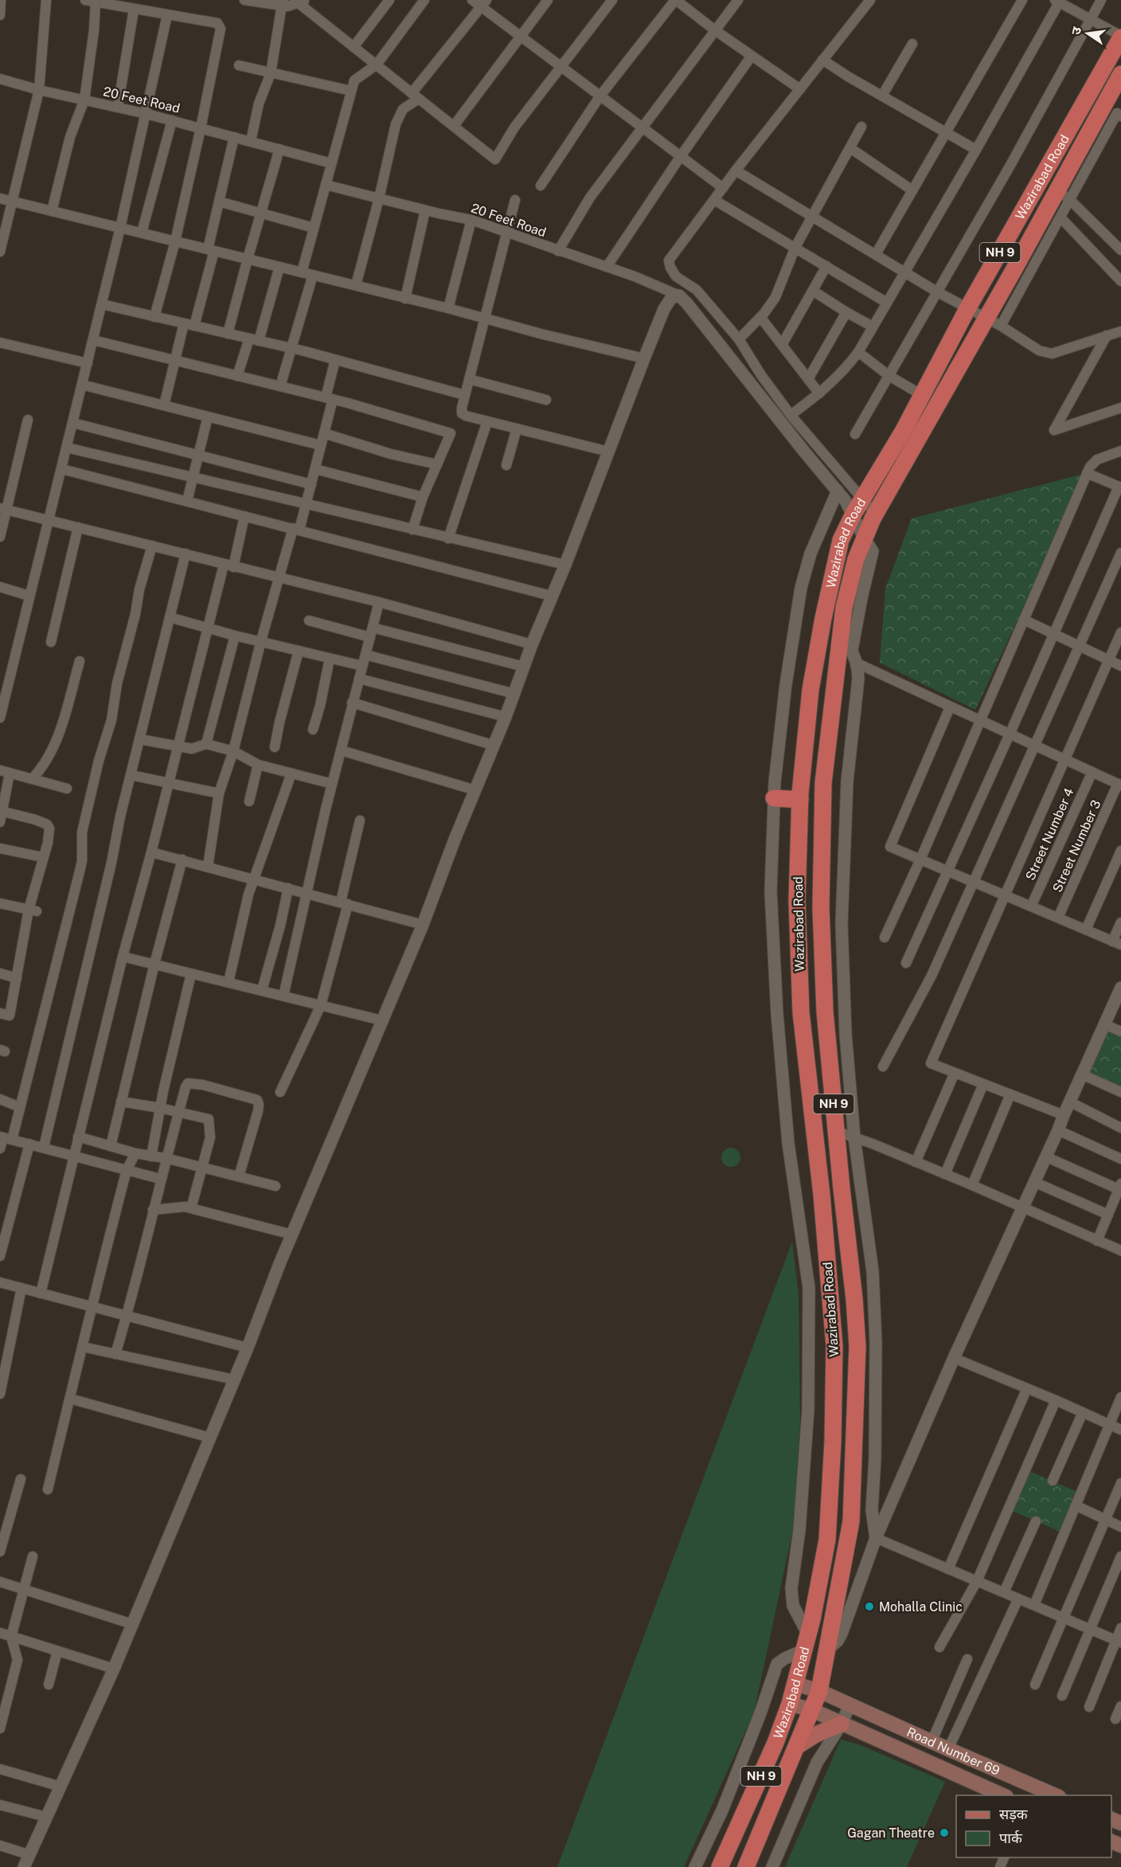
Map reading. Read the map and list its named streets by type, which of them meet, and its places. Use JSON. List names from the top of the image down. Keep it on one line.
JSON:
{"streets":{"highway":["Wazirabad Road","NH 9"],"main road":["Road Number 69"],"street":["20 Feet Road","Street Number 4","Street Number 3"]},"crossings":[["Wazirabad Road","Road Number 69"]],"places":["Mohalla Clinic","Gagan Theatre"],"legend":["सड़क","पार्क"],"north":"left"}
